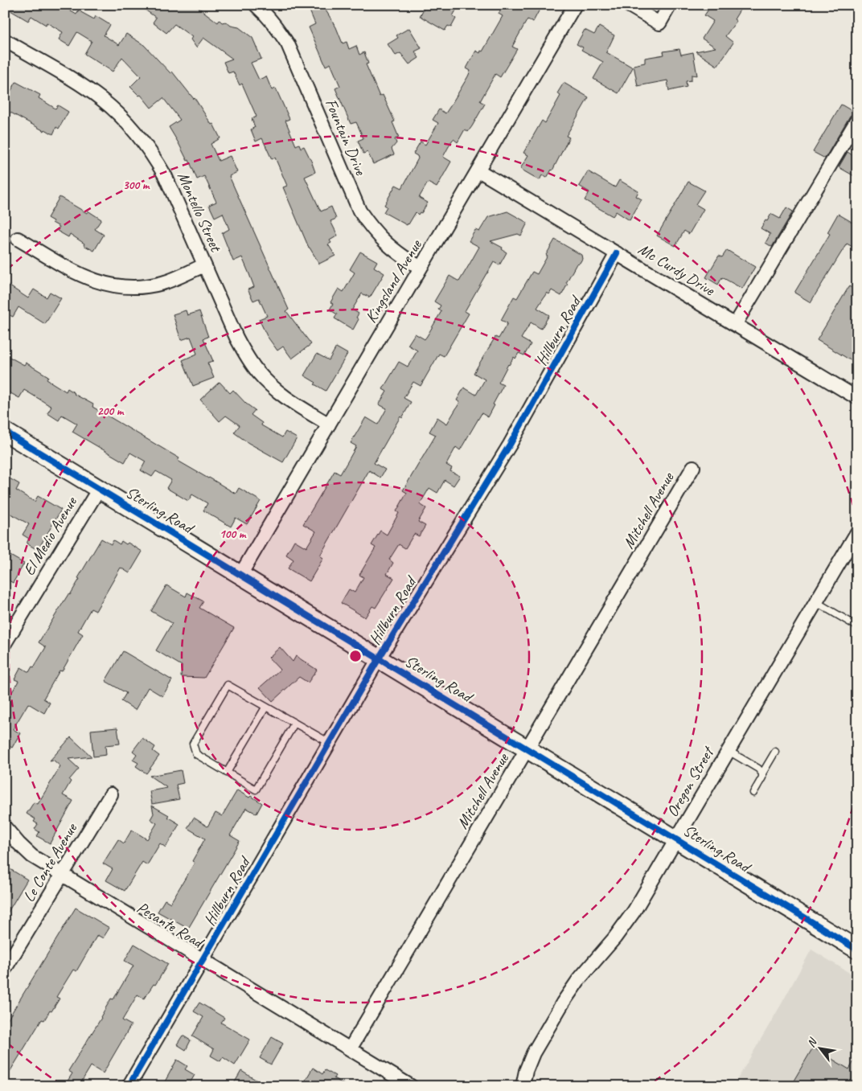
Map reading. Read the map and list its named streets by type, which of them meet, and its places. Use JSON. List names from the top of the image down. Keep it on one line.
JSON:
{"streets":{"street":["Fountain Drive","Montello Street","Mc Curdy Drive","Kingsland Avenue","Hillburn Road","Sterling Road","Mitchell Avenue","El Medio Avenue","Oregon Street","Le Conte Avenue","Pesante Road"]},"crossings":[["Fountain Drive","Kingsland Avenue"],["Montello Street","Kingsland Avenue"],["Mc Curdy Drive","Kingsland Avenue"],["Mc Curdy Drive","Hillburn Road"],["Kingsland Avenue","Sterling Road"],["Hillburn Road","Sterling Road"],["Hillburn Road","Pesante Road"],["Sterling Road","Mitchell Avenue"],["Sterling Road","El Medio Avenue"],["Sterling Road","Oregon Street"],["Mitchell Avenue","Pesante Road"],["Le Conte Avenue","Pesante Road"]],"north":"top left","rings":["300 m","200 m","100 m"]}
